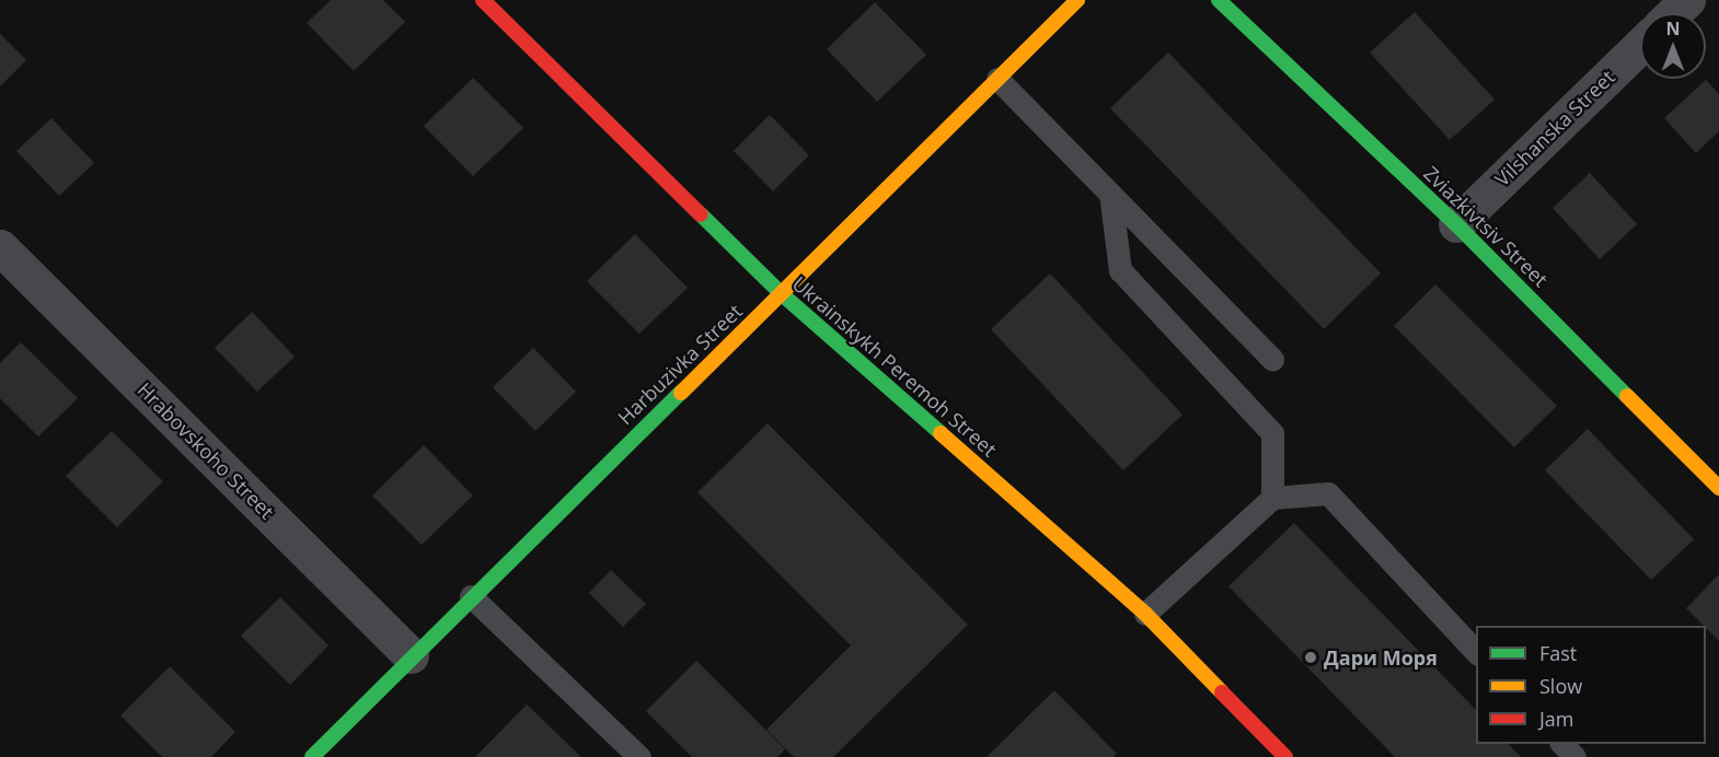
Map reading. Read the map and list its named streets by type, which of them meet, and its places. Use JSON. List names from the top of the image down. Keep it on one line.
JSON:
{"streets":{"street":["Vilshanska Street","Zviazkivtsiv Street","Harbuzivka Street","Ukrainskykh Peremoh Street","Hrabovskoho Street"]},"crossings":[["Vilshanska Street","Zviazkivtsiv Street"],["Harbuzivka Street","Ukrainskykh Peremoh Street"],["Harbuzivka Street","Hrabovskoho Street"]],"places":["Дари Моря"],"legend":["Fast","Slow","Jam"],"north":"top"}
